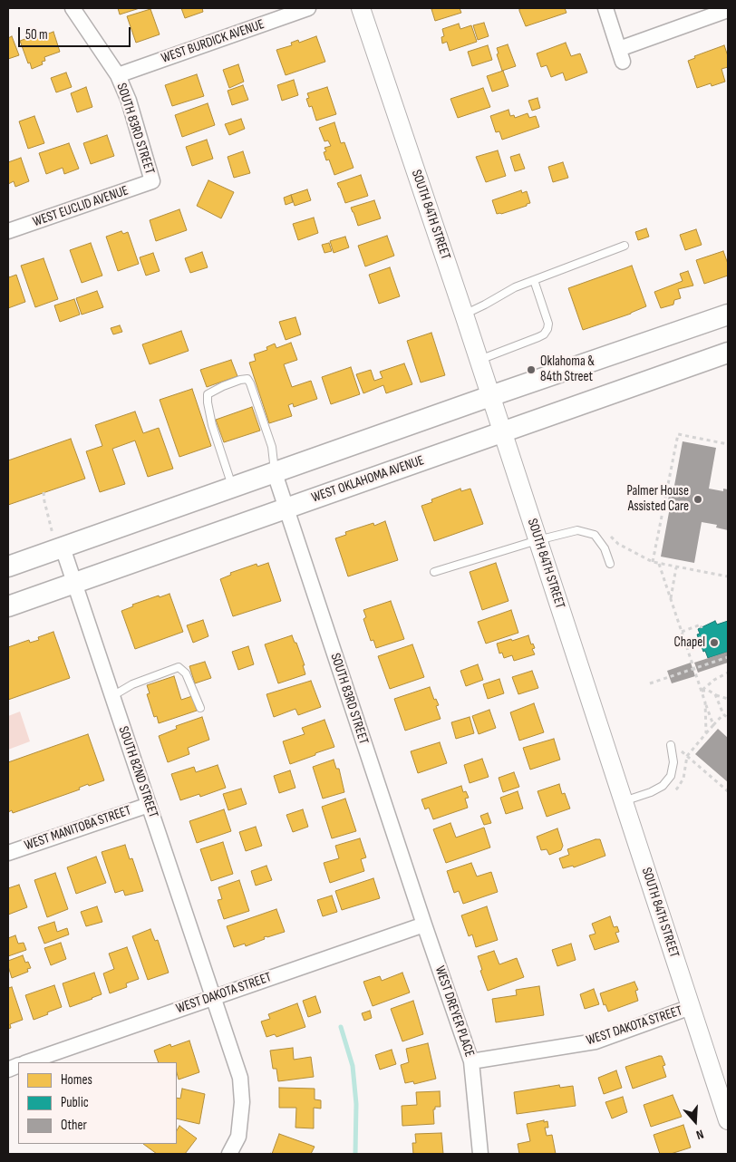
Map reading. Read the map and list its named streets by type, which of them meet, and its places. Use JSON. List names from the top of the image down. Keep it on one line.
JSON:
{"streets":{"main road":["WEST OKLAHOMA AVENUE"],"street":["WEST BURDICK AVENUE","SOUTH 83RD STREET","WEST EUCLID AVENUE","SOUTH 84TH STREET","SOUTH 82ND STREET","WEST MANITOBA STREET","WEST DAKOTA STREET","WEST DREYER PLACE"]},"crossings":[["WEST BURDICK AVENUE","SOUTH 83RD STREET"],["SOUTH 83RD STREET","WEST EUCLID AVENUE"],["SOUTH 83RD STREET","WEST OKLAHOMA AVENUE"],["SOUTH 83RD STREET","WEST DAKOTA STREET"],["SOUTH 83RD STREET","WEST DREYER PLACE"],["SOUTH 84TH STREET","WEST OKLAHOMA AVENUE"],["SOUTH 84TH STREET","WEST DAKOTA STREET"],["WEST OKLAHOMA AVENUE","SOUTH 82ND STREET"],["SOUTH 82ND STREET","WEST MANITOBA STREET"],["SOUTH 82ND STREET","WEST DAKOTA STREET"],["WEST DAKOTA STREET","WEST DREYER PLACE"]],"places":["Oklahoma & 84th Street","Palmer House Assisted Care","Chapel"],"legend":["Homes","Public","Other"],"scale_bar":"50 m","north":"bottom"}
